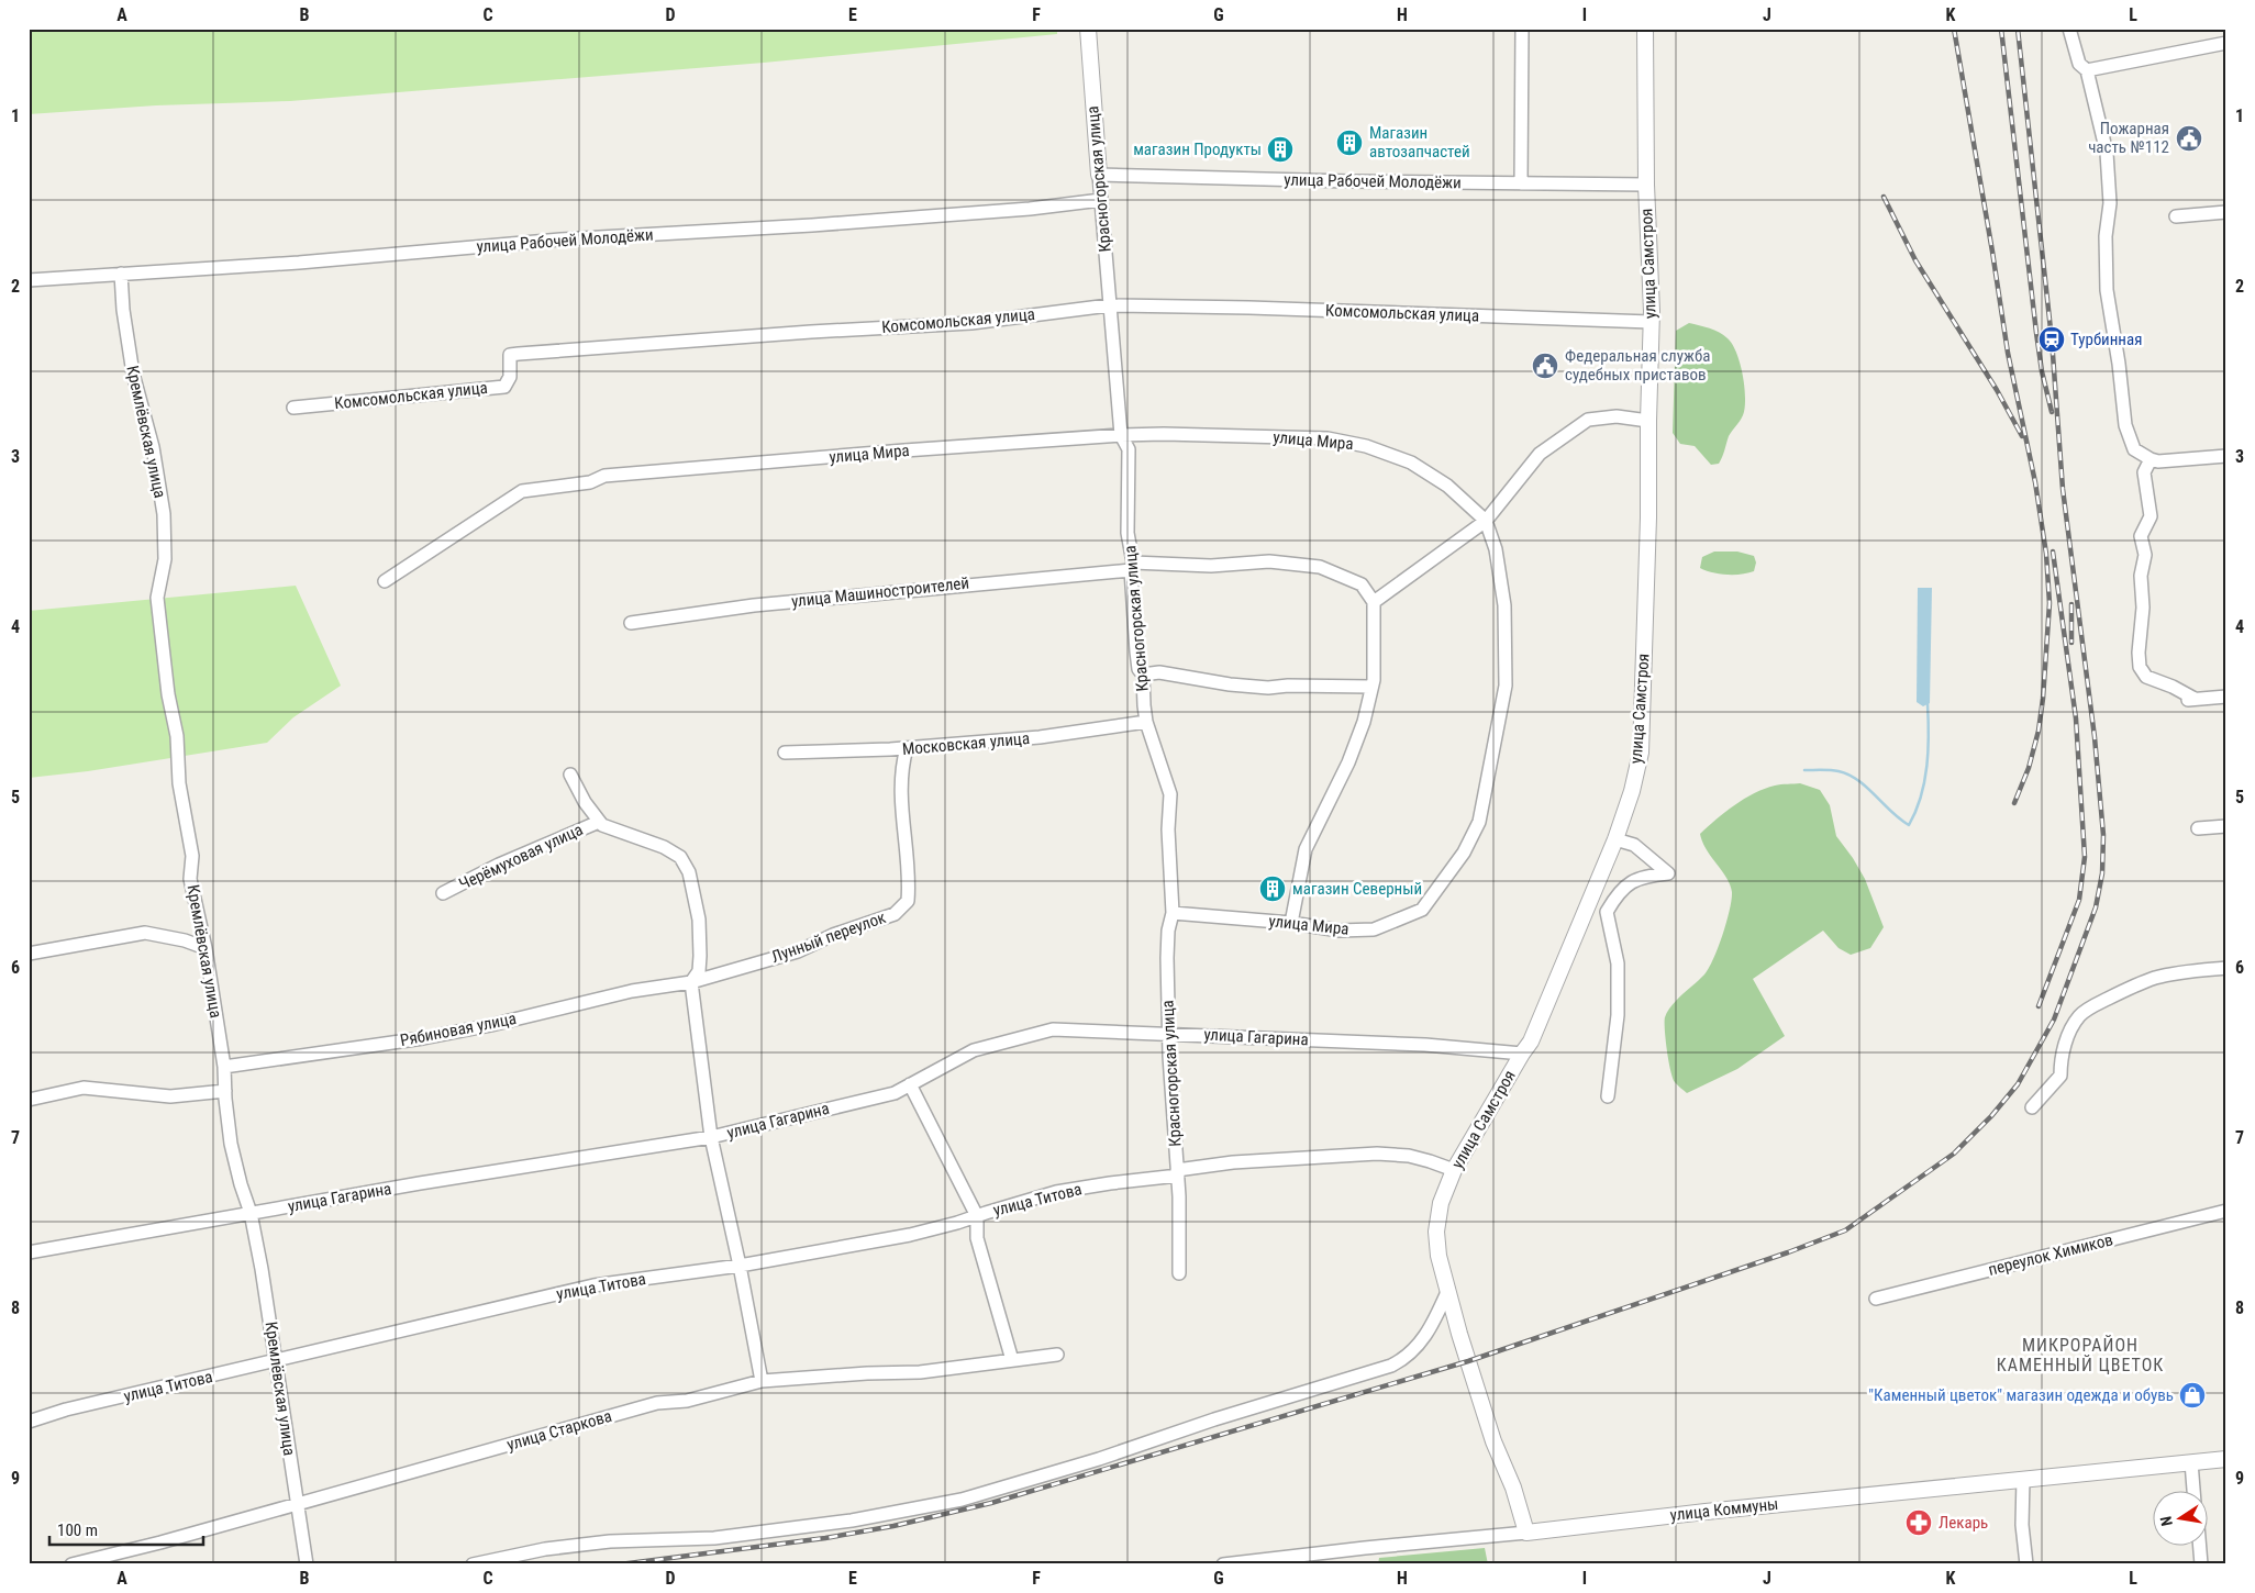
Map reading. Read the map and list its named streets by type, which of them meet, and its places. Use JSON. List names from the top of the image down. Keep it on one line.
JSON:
{"streets":{"street":["Красногорская улица","улица Рабочей Молодёжи","улица Самстроя","Комсомольская улица","Кремлёвская улица","улица Мира","улица Машиностроителей","Московская улица","Черёмуховая улица","Лунный переулок","Рябиновая улица","улица Гагарина","улица Титова","переулок Химиков","улица Старкова","улица Коммуны"]},"crossings":[["Красногорская улица","улица Рабочей Молодёжи"],["Красногорская улица","Комсомольская улица"],["Красногорская улица","улица Мира"],["Красногорская улица","улица Машиностроителей"],["Красногорская улица","Московская улица"],["Красногорская улица","улица Гагарина"],["Красногорская улица","улица Титова"],["улица Рабочей Молодёжи","улица Самстроя"],["улица Рабочей Молодёжи","Кремлёвская улица"],["улица Самстроя","Комсомольская улица"],["улица Самстроя","улица Гагарина"],["улица Самстроя","улица Титова"],["улица Самстроя","улица Коммуны"],["Кремлёвская улица","Рябиновая улица"],["Кремлёвская улица","улица Гагарина"],["Кремлёвская улица","улица Титова"],["Кремлёвская улица","улица Старкова"],["Московская улица","Лунный переулок"],["Лунный переулок","Рябиновая улица"]],"districts":["МИКРОРАЙОН КАМЕННЫЙ ЦВЕТОК"],"places":{"public building":["Пожарная часть №112","Федеральная служба судебных приставов"],"building":["Магазин автозапчастей","магазин Продукты","магазин Северный"],"station":["Турбинная"],"shop":["\"Каменный цветок\" магазин одежда и обувь"],"pharmacy":["Лекарь"]},"scale_bar":"100 m","north":"left","grid":{"columns":["A","B","C","D","E","F","G","H","I","J","K","L"],"rows":["1","2","3","4","5","6","7","8","9"]}}
